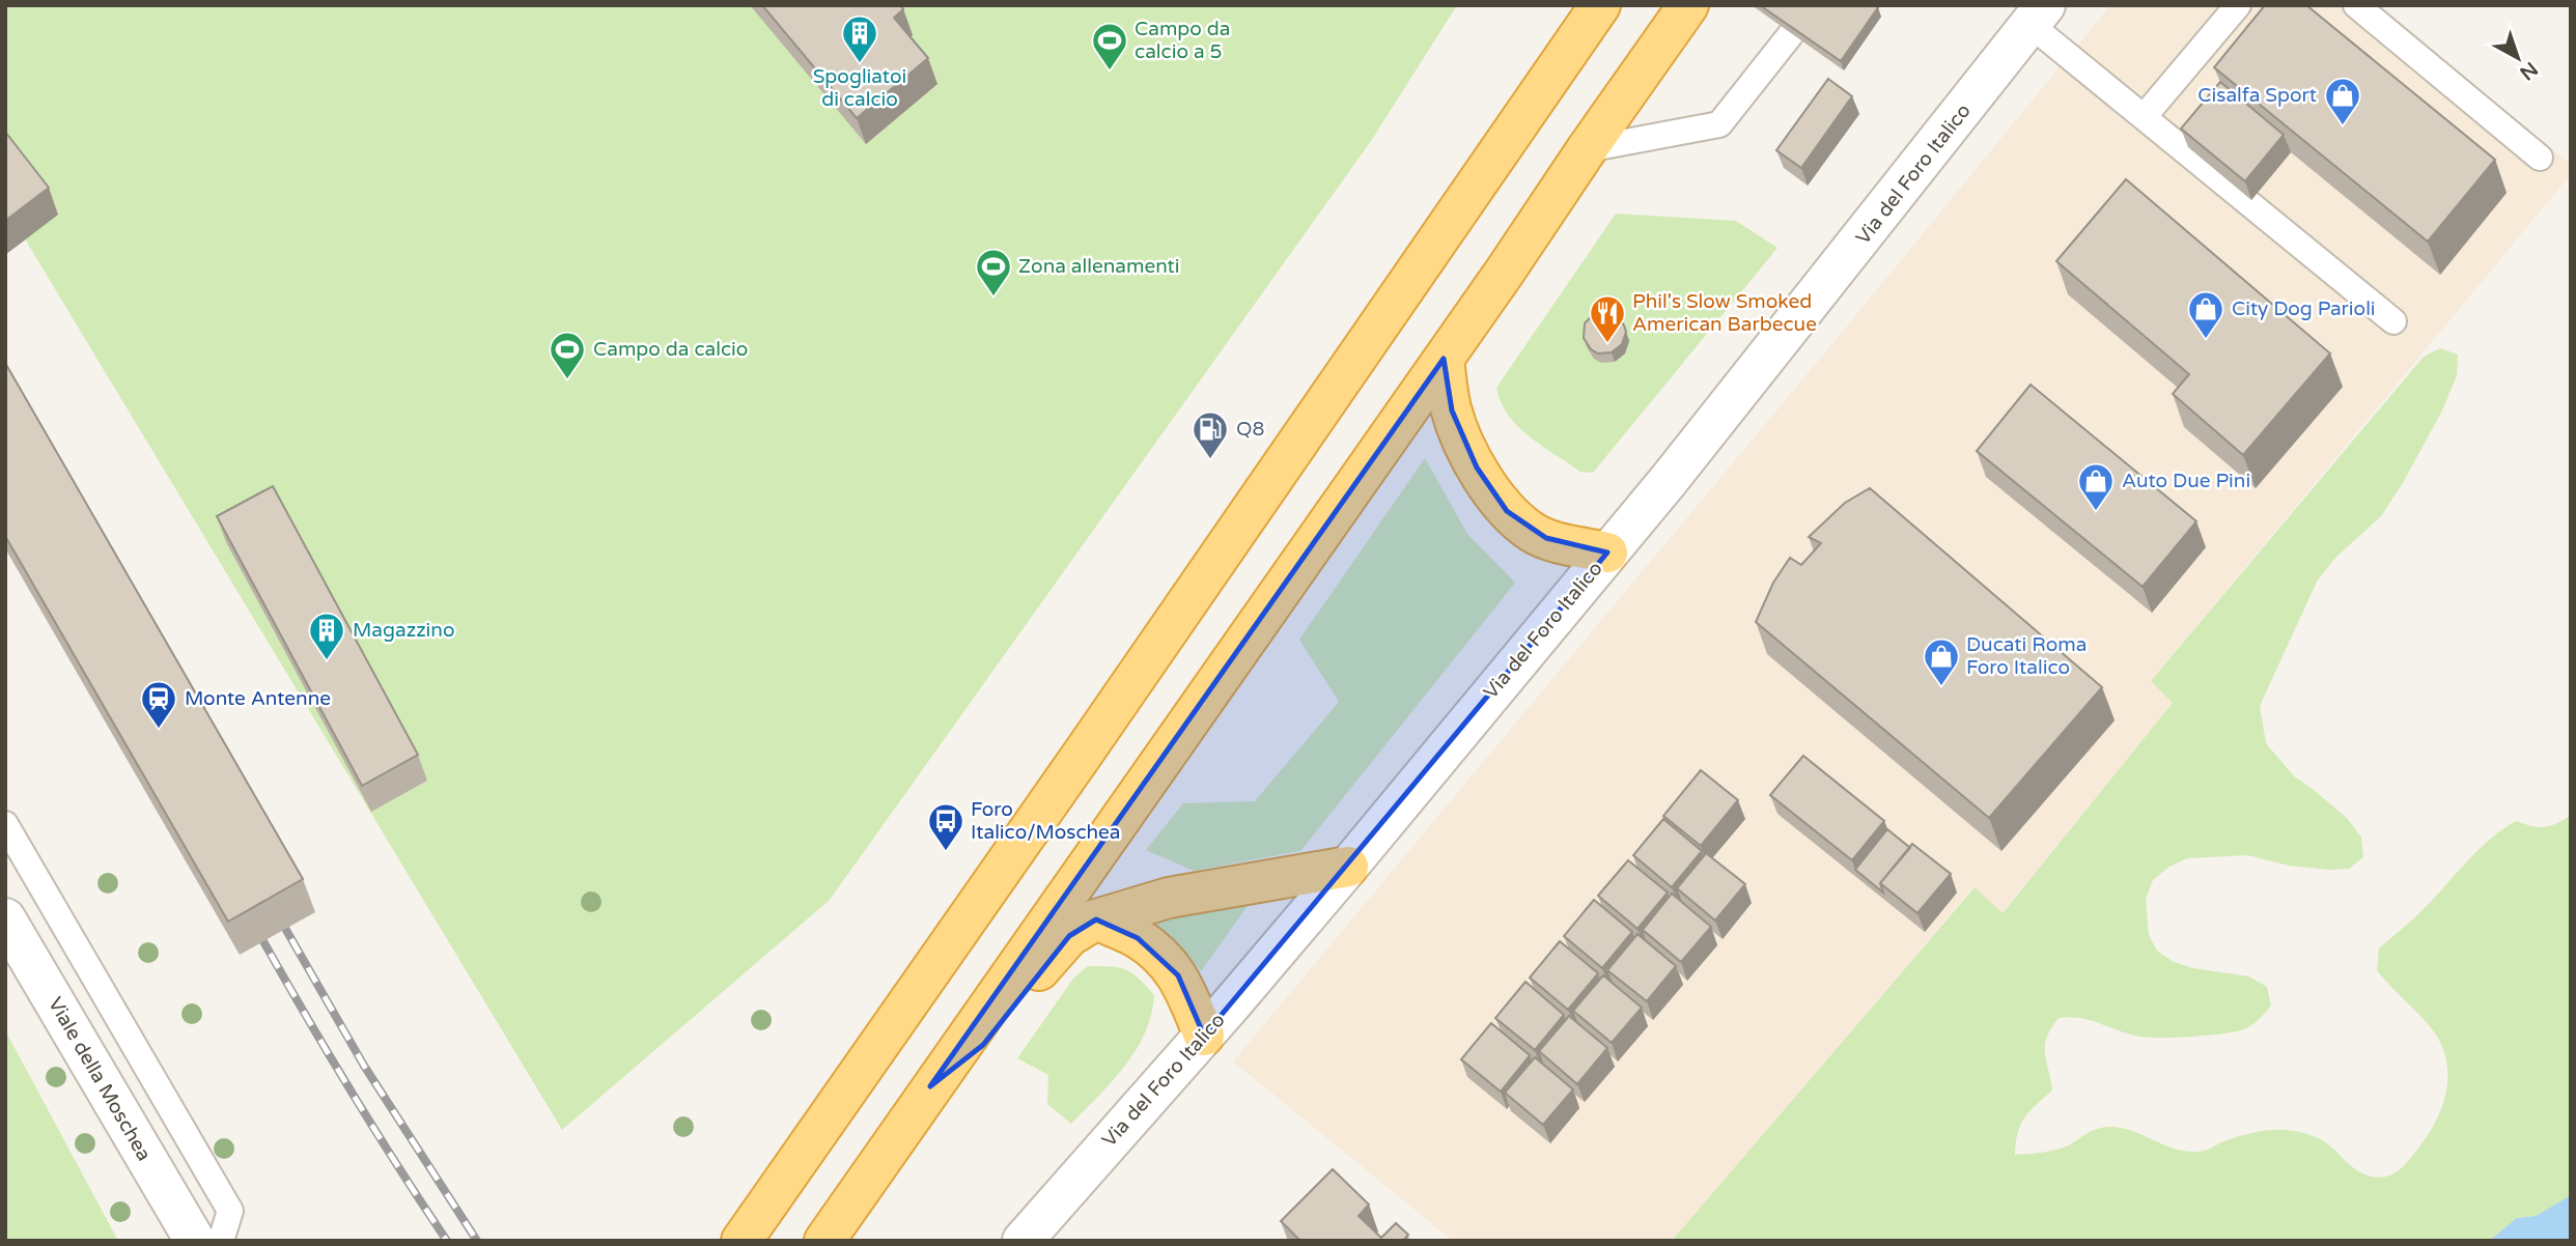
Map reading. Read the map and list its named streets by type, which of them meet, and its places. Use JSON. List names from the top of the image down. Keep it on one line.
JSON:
{"streets":{"street":["Via del Foro Italico","Viale della Moschea"]},"places":{"building":["Spogliatoi di calcio","Magazzino"],"sports":["Campo da calcio a 5","Zona allenamenti","Campo da calcio"],"shop":["Cisalfa Sport","City Dog Parioli","Auto Due Pini","Ducati Roma Foro Italico"],"restaurant":["Phil's Slow Smoked American Barbecue"],"fuel station":["Q8"],"station":["Monte Antenne"],"bus stop":["Foro Italico/Moschea"]},"north":"bottom right"}
